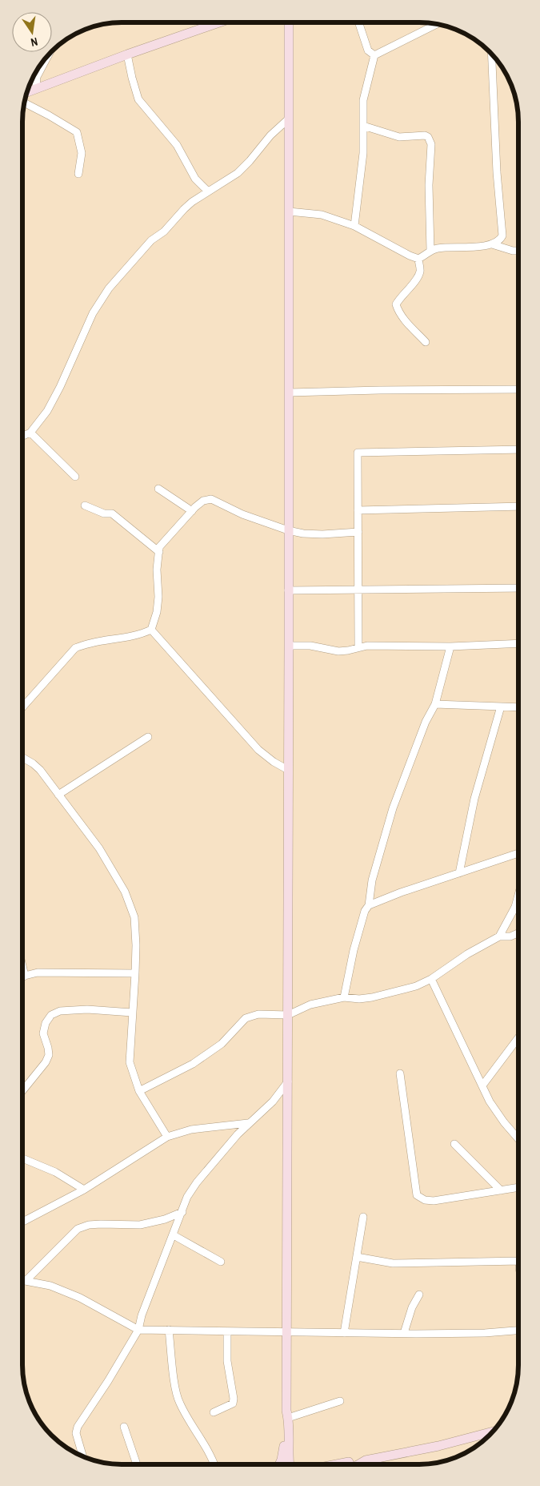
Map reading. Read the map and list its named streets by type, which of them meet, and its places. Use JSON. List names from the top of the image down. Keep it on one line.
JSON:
{"north":"bottom"}
